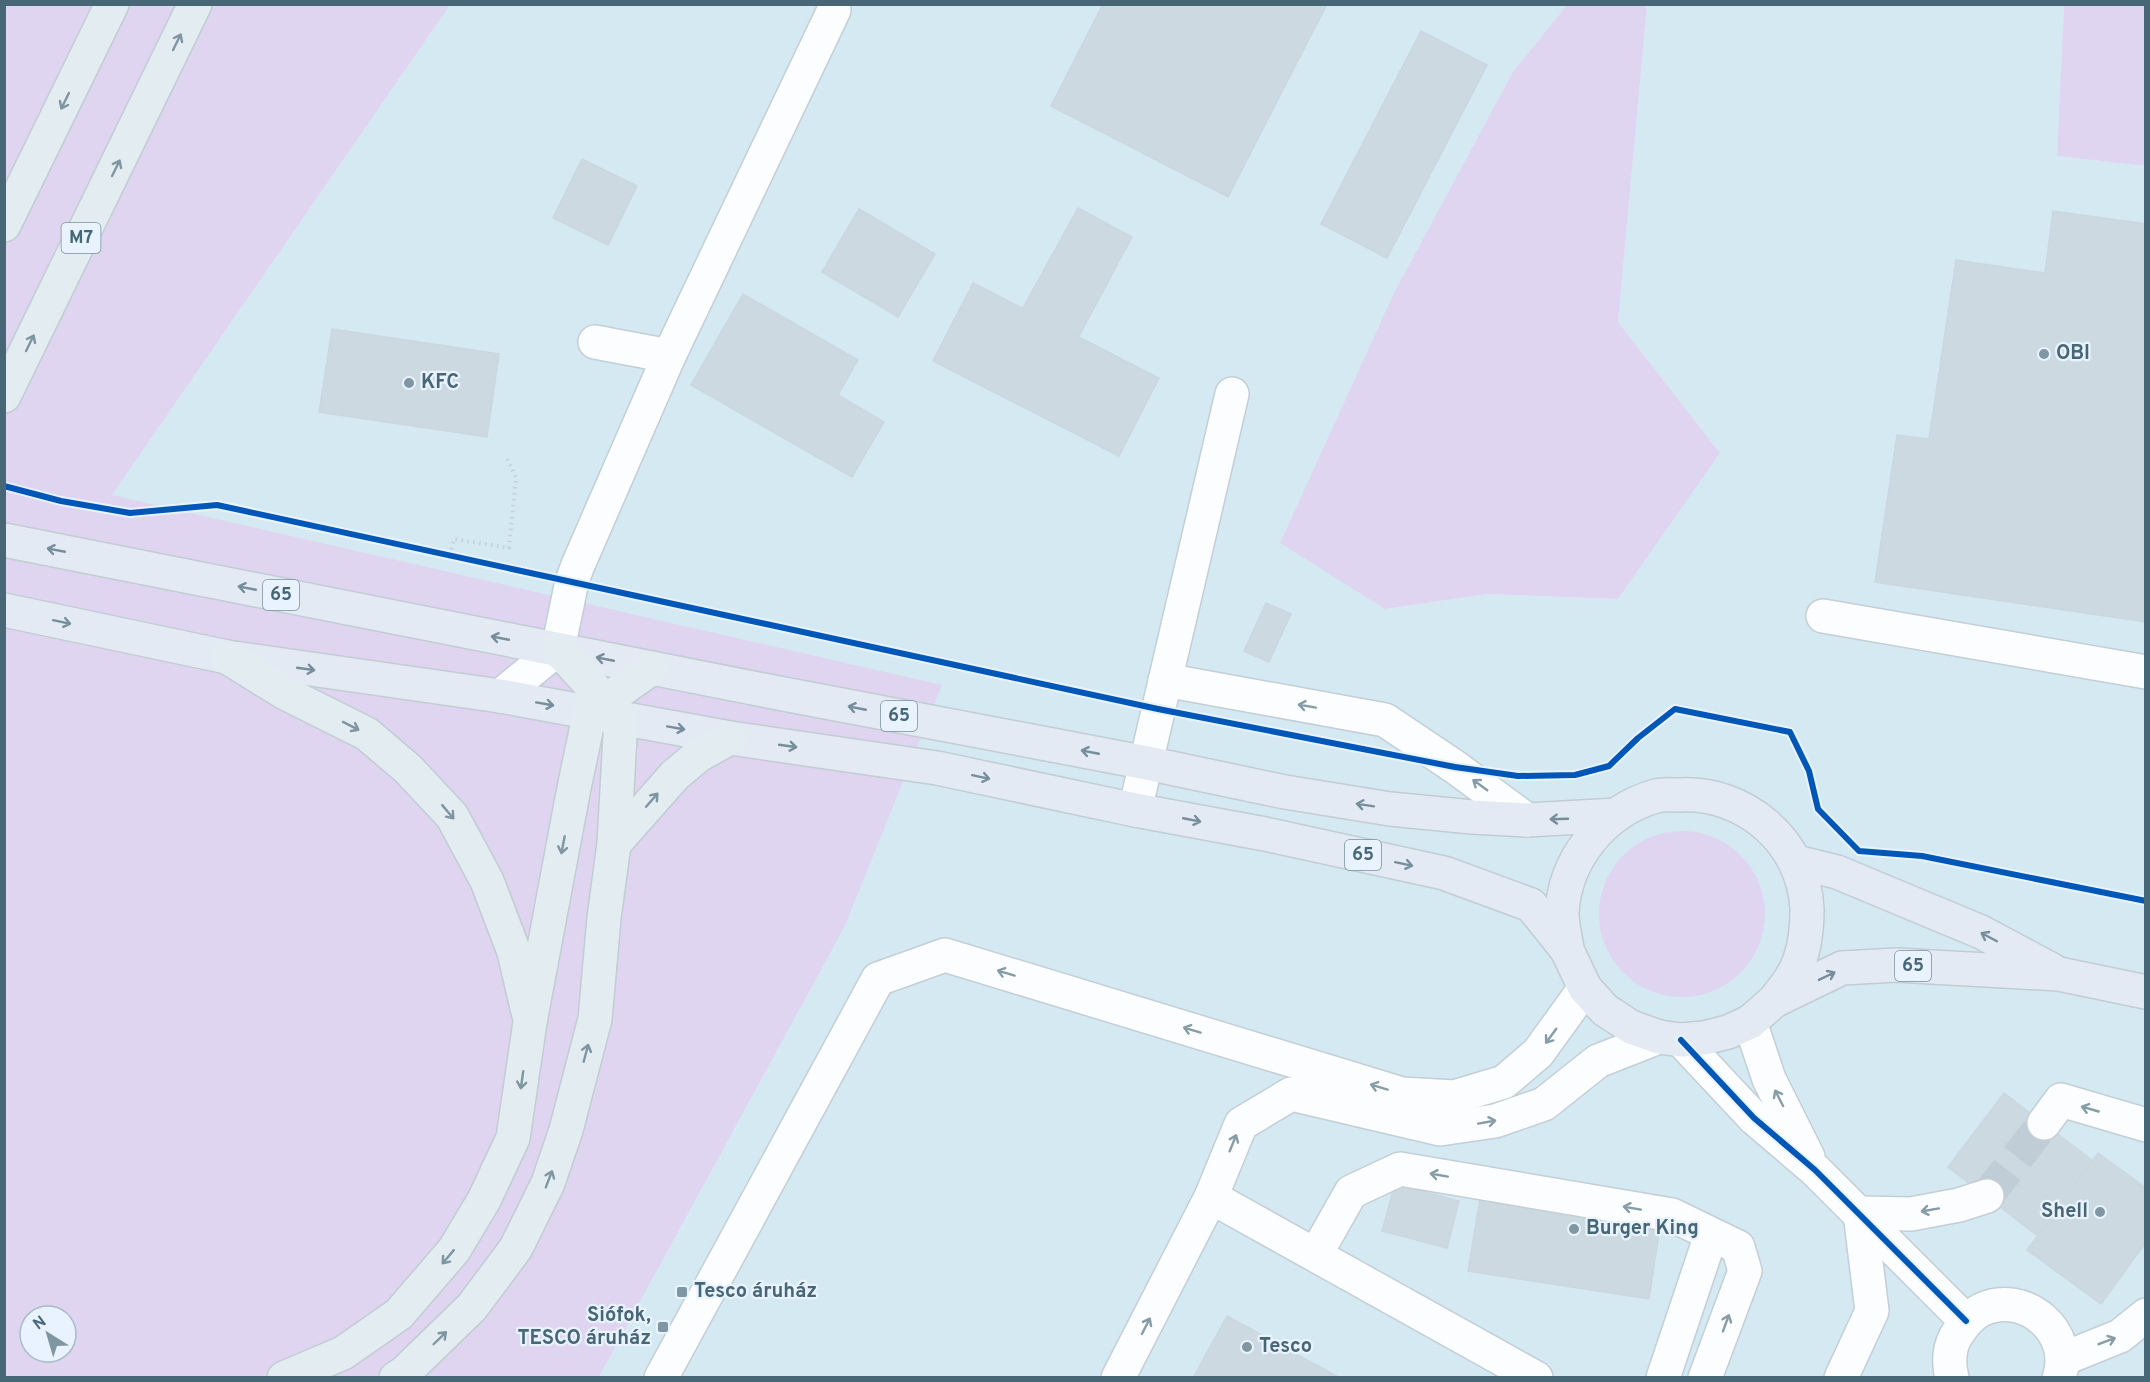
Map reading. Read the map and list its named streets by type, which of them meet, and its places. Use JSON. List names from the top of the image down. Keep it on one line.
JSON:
{"streets":{"highway":["M7"],"main road":["65"]},"places":{"other":["OBI","KFC","Shell","Burger King","Tesco"],"transit":["Tesco áruház","Siófok, TESCO áruház"]},"north":"top left"}
